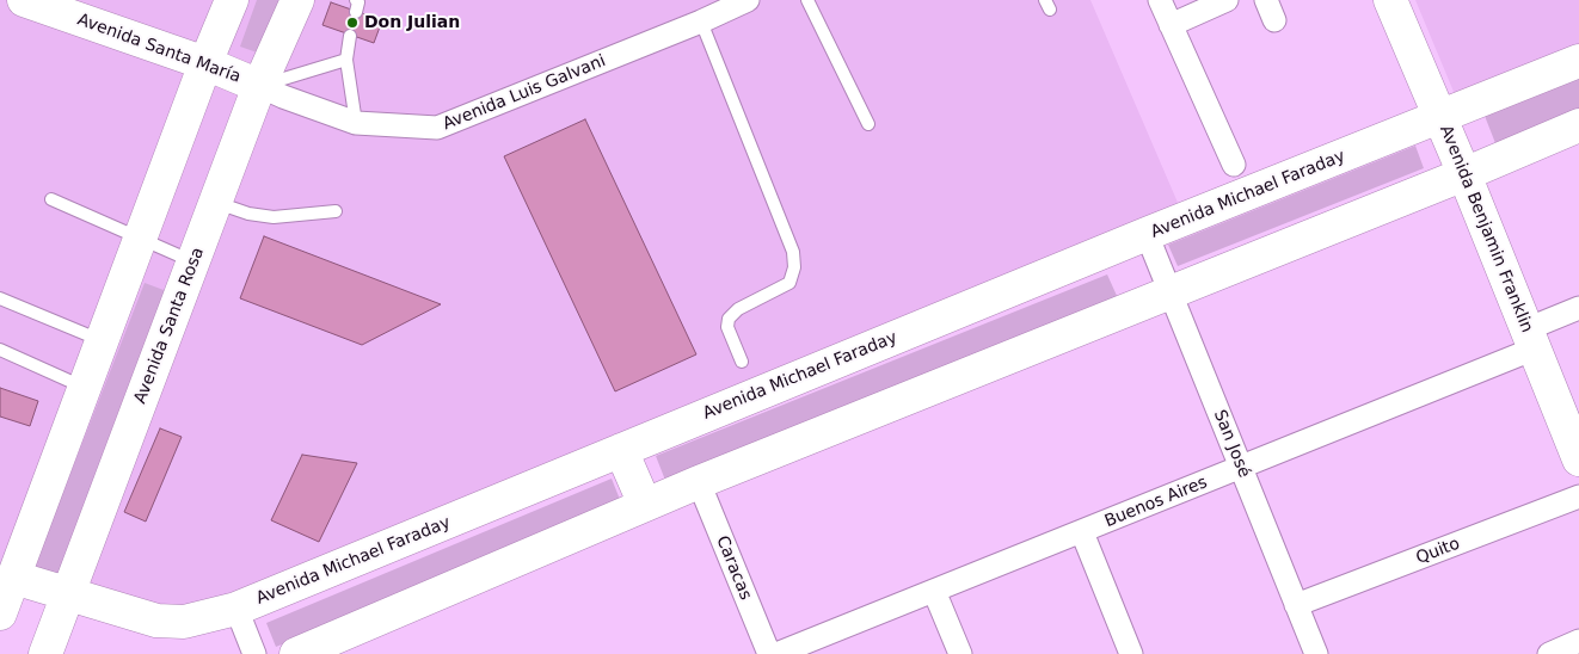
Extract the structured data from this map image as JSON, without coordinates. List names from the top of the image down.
{
  "streets": {
    "street": [
      "Avenida Santa María",
      "Avenida Luis Galvani",
      "Avenida Michael Faraday",
      "Avenida Benjamin Franklin",
      "Avenida Santa Rosa",
      "San José",
      "Buenos Aires",
      "Quito",
      "Caracas"
    ]
  },
  "crossings": [
    ["Avenida Santa María", "Avenida Luis Galvani"],
    ["Avenida Santa María", "Avenida Santa Rosa"],
    ["Avenida Luis Galvani", "Avenida Santa Rosa"],
    ["Avenida Michael Faraday", "Avenida Benjamin Franklin"],
    ["Avenida Michael Faraday", "Avenida Santa Rosa"],
    ["Avenida Michael Faraday", "San José"],
    ["Avenida Benjamin Franklin", "Buenos Aires"],
    ["San José", "Buenos Aires"],
    ["San José", "Quito"]
  ],
  "places": ["Don Julian"]
}
